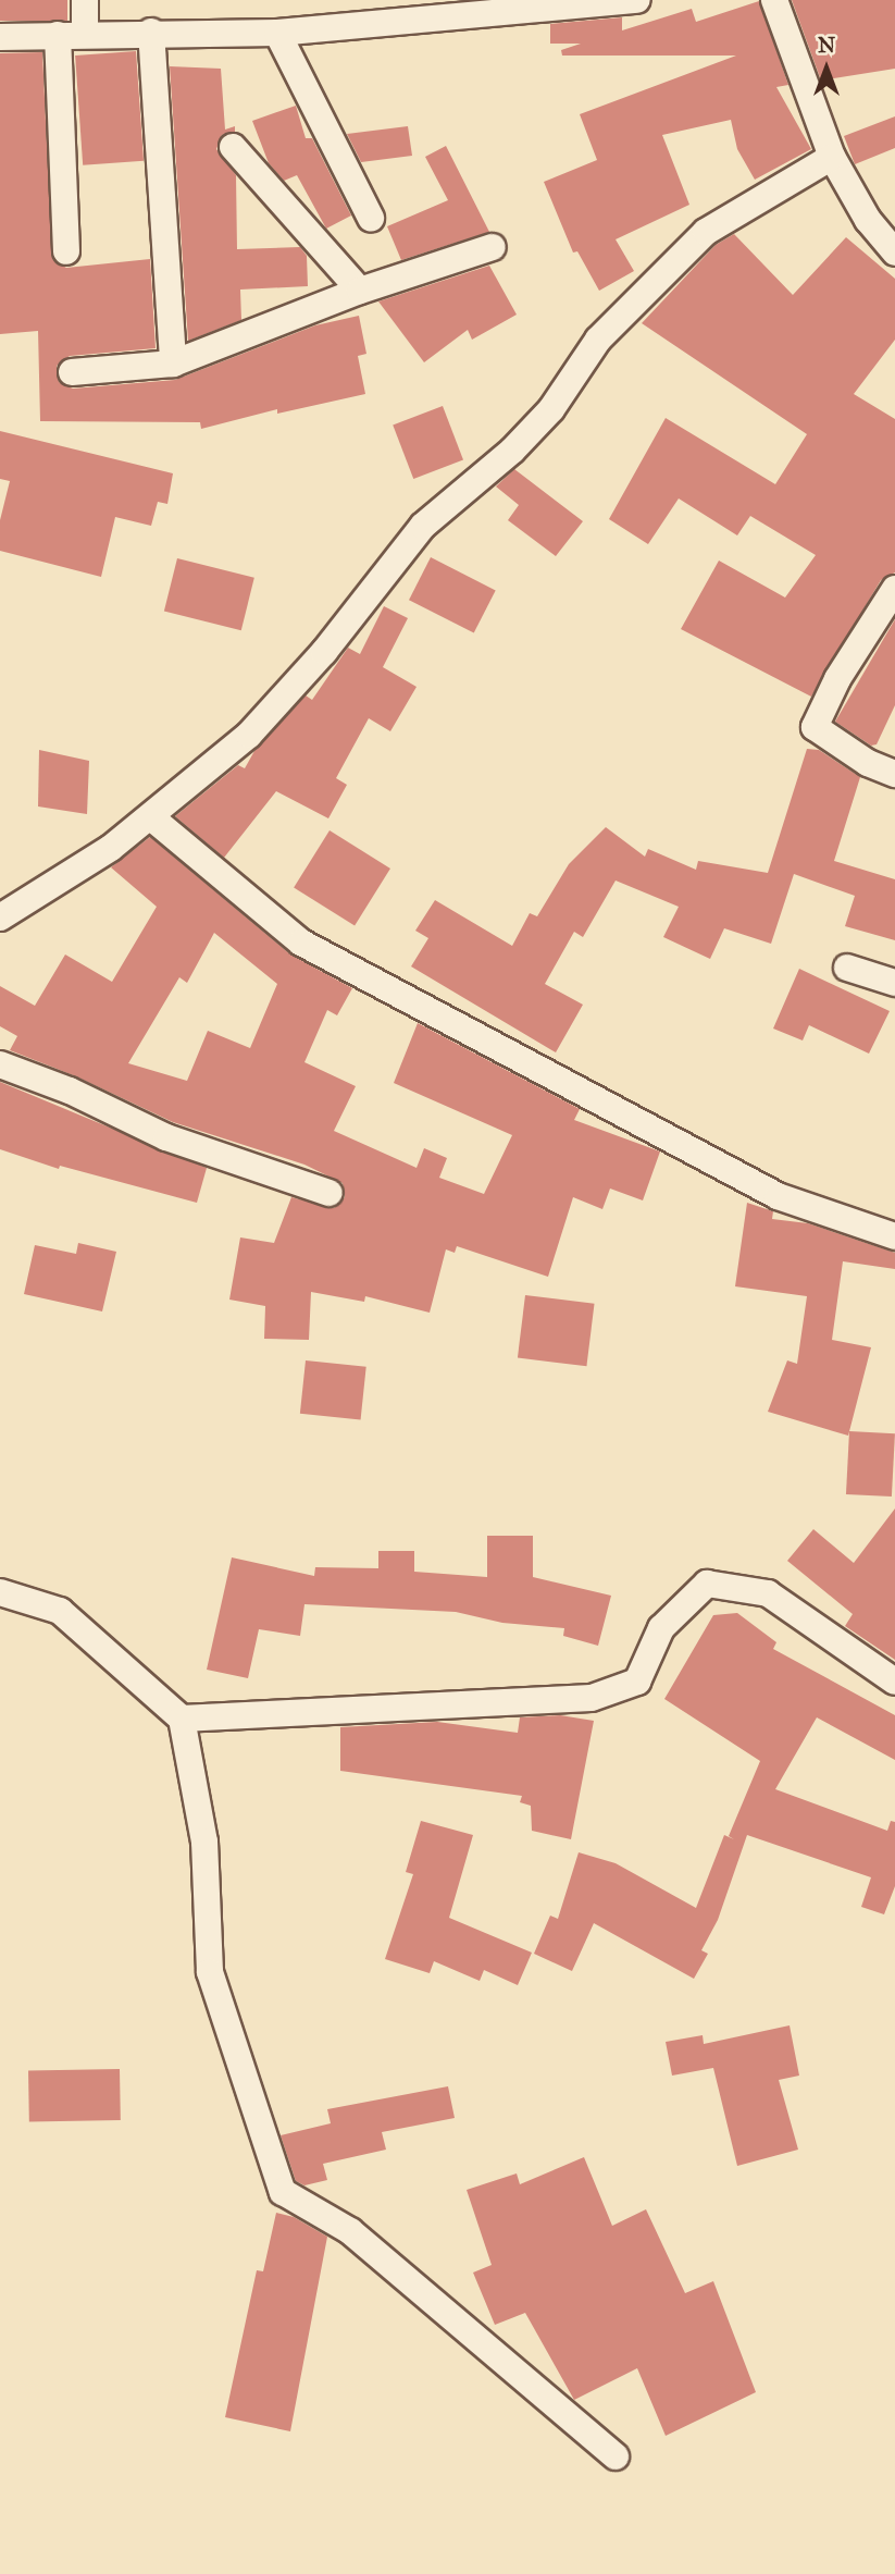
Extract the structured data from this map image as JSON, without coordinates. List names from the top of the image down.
{
  "north": "top"
}
